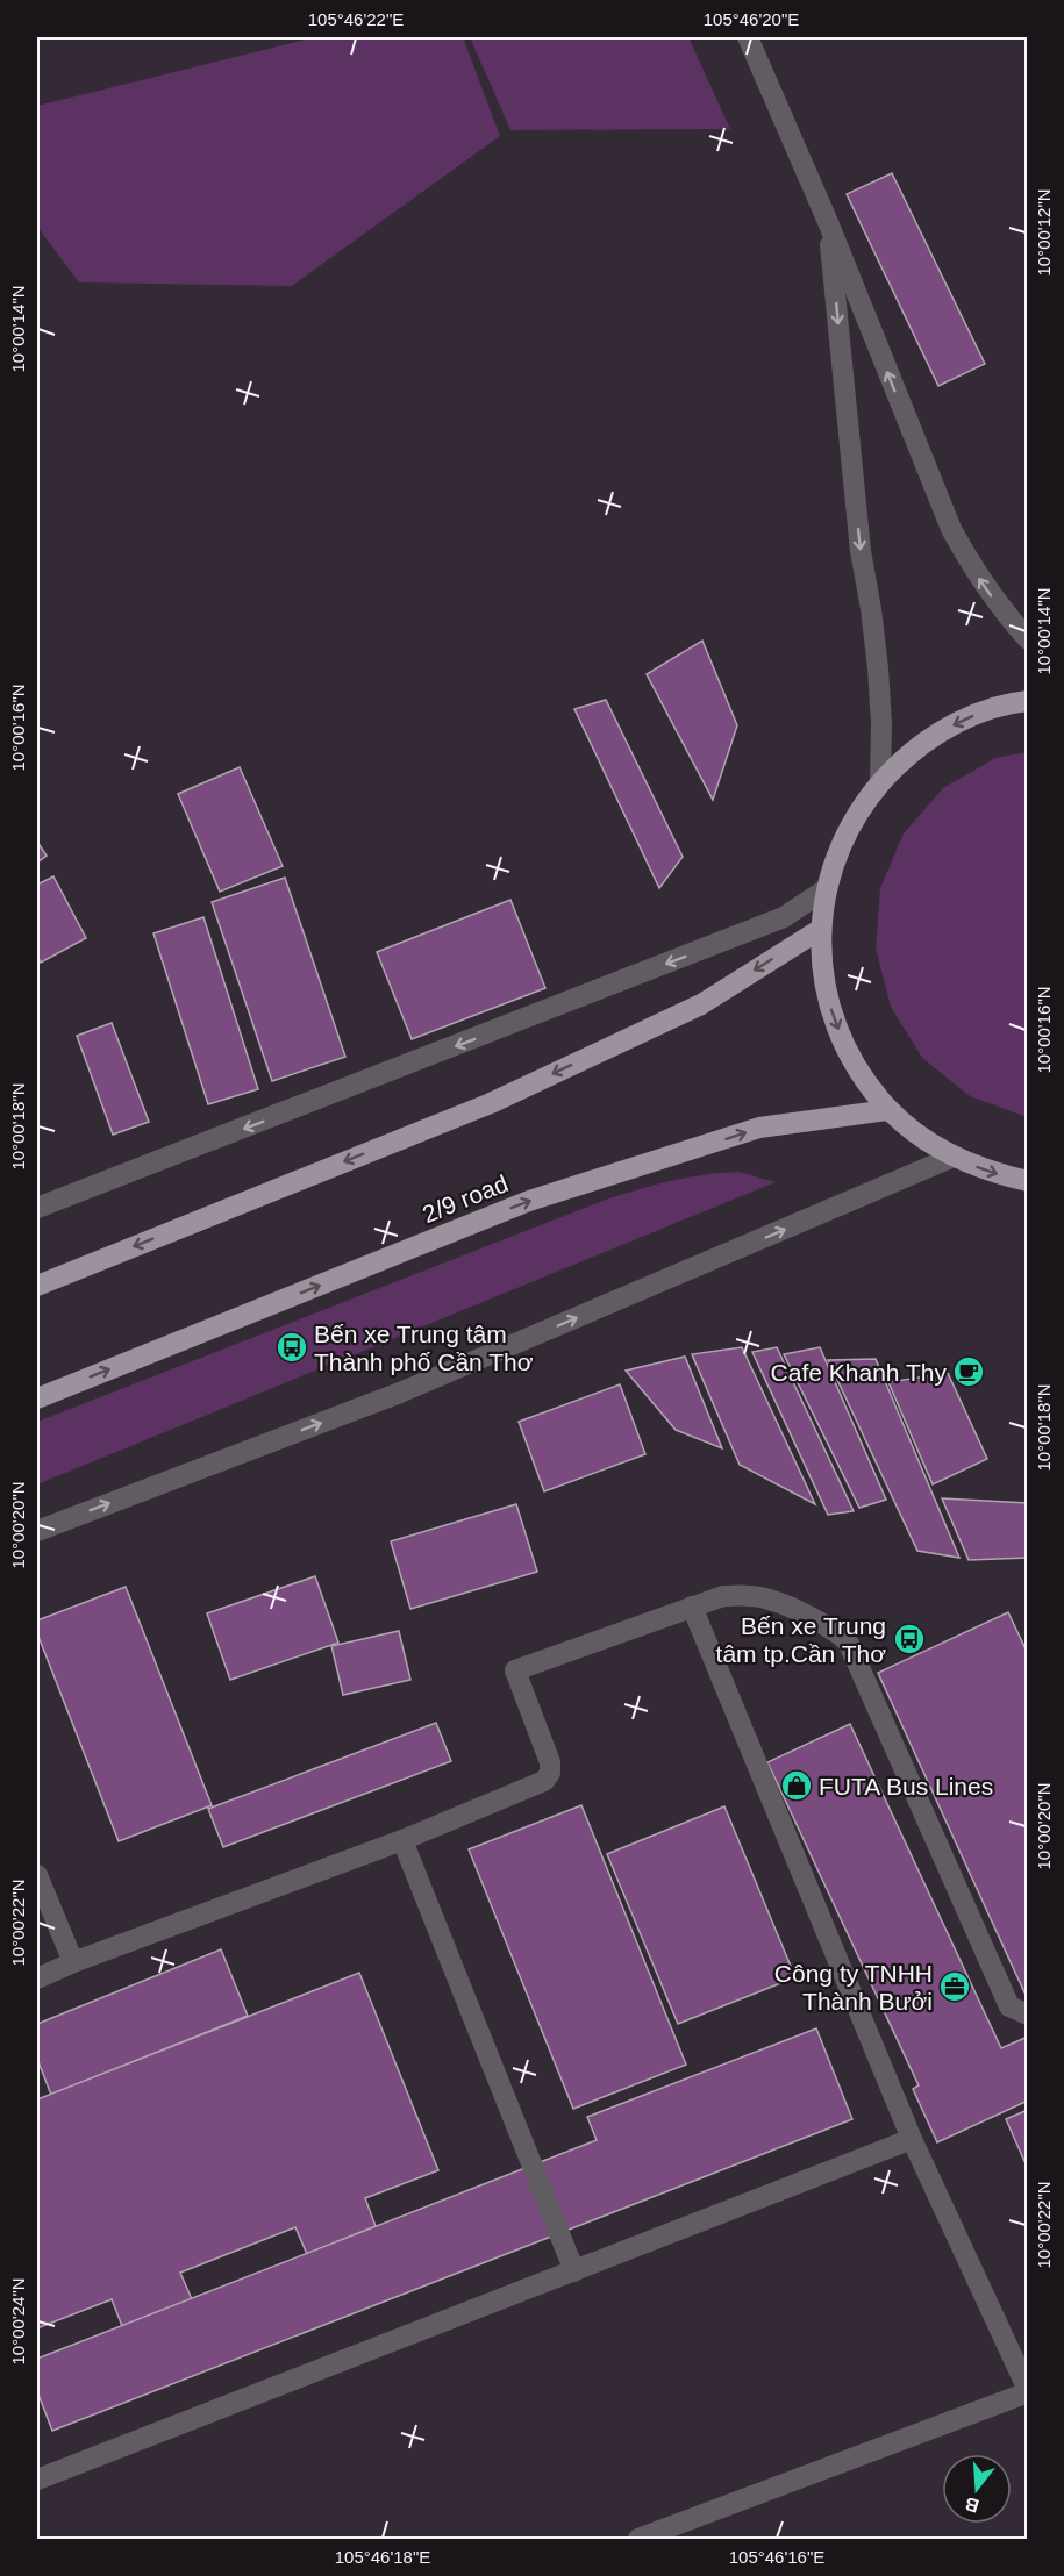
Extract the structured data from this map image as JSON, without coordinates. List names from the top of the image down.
{
  "streets": {
    "highway": ["2/9 road"]
  },
  "places": {
    "bus stop": ["Bến xe Trung tâm Thành phố Cần Thơ", "Bến xe Trung tâm tp.Cần Thơ"],
    "cafe": ["Cafe Khanh Thy"],
    "shop": ["FUTA Bus Lines"],
    "office": ["Công ty TNHH Thành Bưởi"]
  },
  "north": "bottom",
  "coordinates": [
    "105°46'22\"E",
    "105°46'20\"E",
    "10°00'12\"N",
    "10°00'14\"N",
    "10°00'16\"N",
    "10°00'18\"N",
    "10°00'20\"N",
    "10°00'22\"N",
    "10°00'24\"N",
    "105°46'18\"E",
    "105°46'16\"E"
  ]
}
